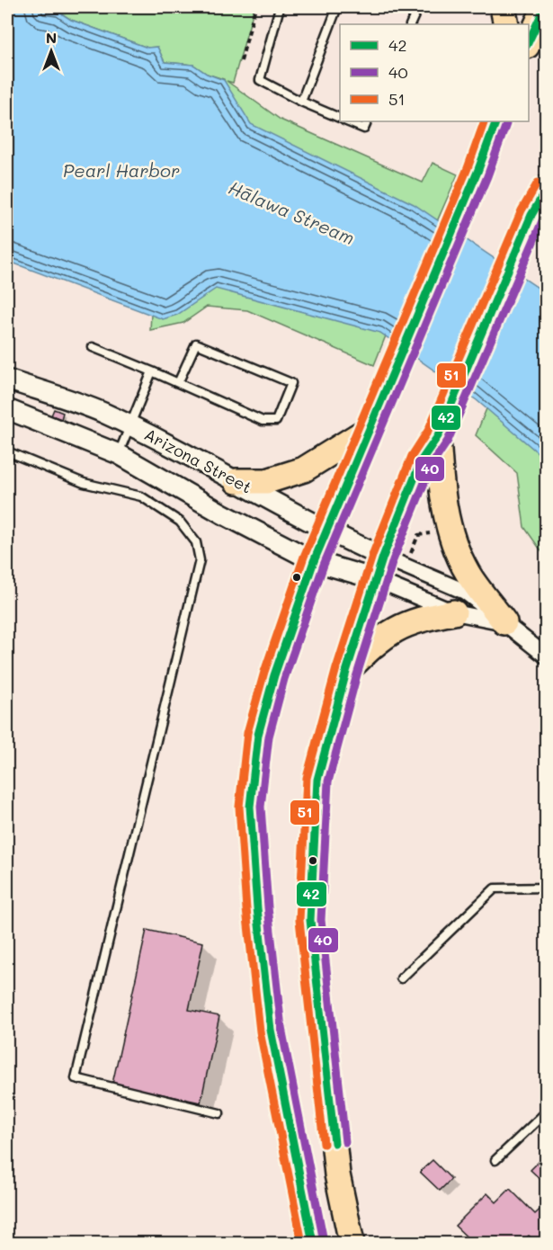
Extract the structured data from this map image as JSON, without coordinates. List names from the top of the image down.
{
  "streets": {
    "street": ["Arizona Street"]
  },
  "water": ["Pearl Harbor", "Hālawa Stream"],
  "lines": ["transit line 42", "transit line 51", "transit line 40"],
  "legend": ["42", "40", "51"],
  "north": "top"
}
